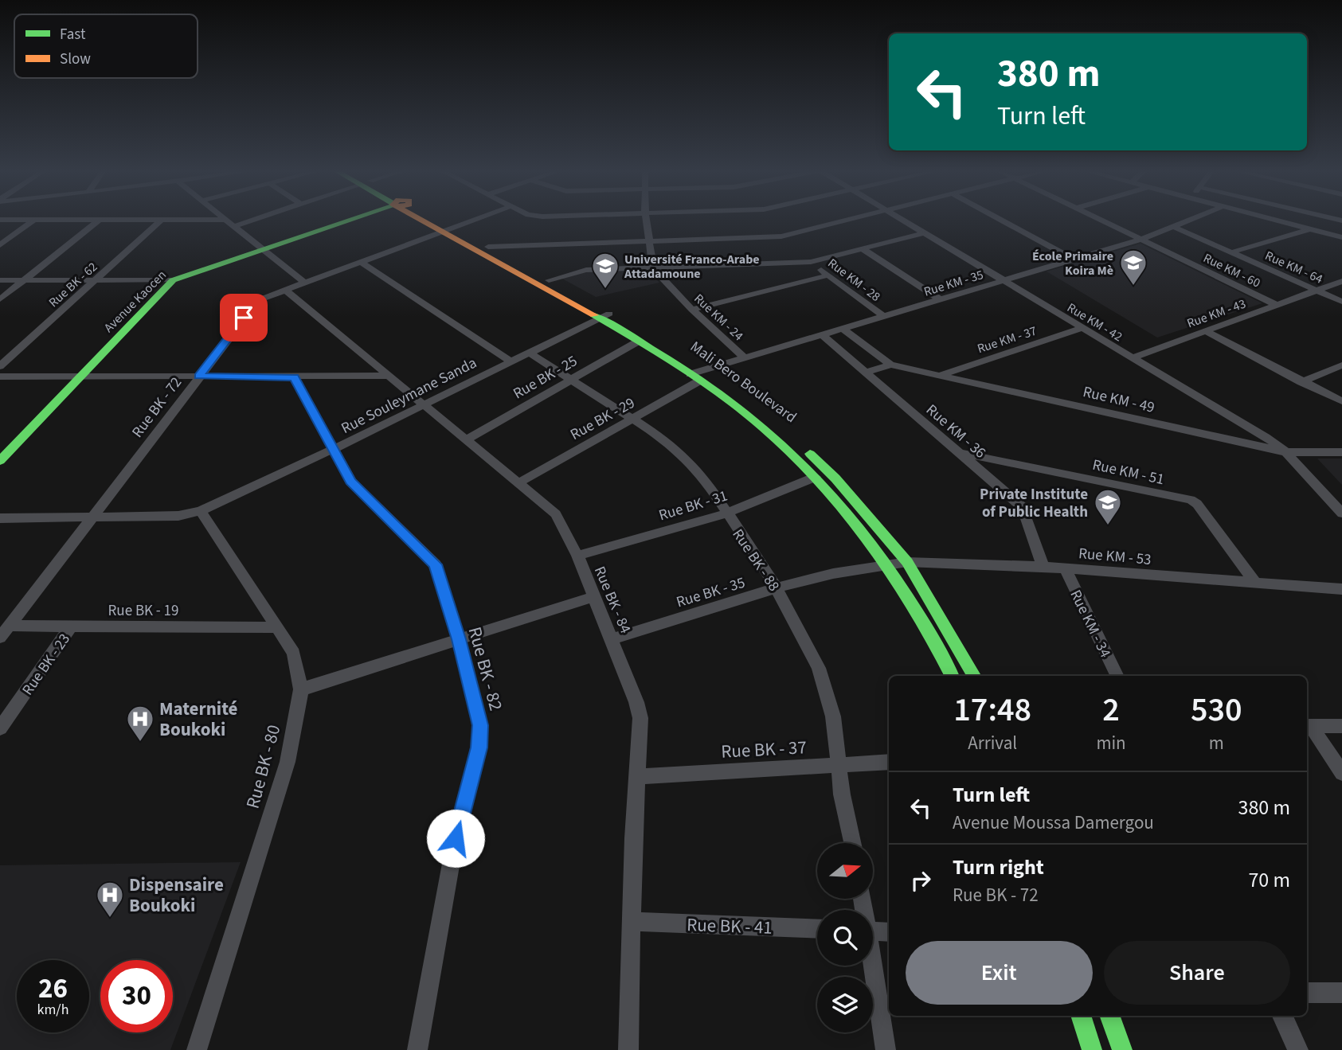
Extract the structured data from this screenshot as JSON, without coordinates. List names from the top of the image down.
{
  "streets": {
    "main road": ["Avenue Kaocen", "Mali Bero Boulevard"],
    "street": [
      "Rue KM - 64",
      "Rue KM - 60",
      "Rue KM - 28",
      "Rue KM - 35",
      "Rue BK - 62",
      "Rue KM - 43",
      "Rue KM - 24",
      "Rue KM - 42",
      "Rue KM - 37",
      "Rue BK - 25",
      "Rue Souleymane Sanda",
      "Rue KM - 49",
      "Rue BK - 72",
      "Rue BK - 29",
      "Rue KM - 36",
      "Rue KM - 51",
      "Rue BK - 31",
      "Rue KM - 53",
      "Rue BK - 88",
      "Rue BK - 35",
      "Rue BK - 84",
      "Rue BK - 19",
      "Rue KM - 34",
      "Rue BK - 23",
      "Rue BK - 82",
      "Rue BK - 37",
      "Rue BK - 80",
      "Rue BK - 41"
    ]
  },
  "crossings": [
    ["Rue KM - 64", "Rue KM - 35"],
    ["Rue KM - 64", "Rue KM - 43"],
    ["Rue KM - 60", "Rue KM - 35"],
    ["Rue KM - 60", "Rue KM - 43"],
    ["Rue KM - 28", "Rue KM - 35"],
    ["Rue KM - 35", "Rue KM - 24"],
    ["Rue KM - 35", "Rue KM - 42"],
    ["Rue KM - 35", "Mali Bero Boulevard"],
    ["Rue KM - 35", "Rue KM - 49"],
    ["Rue KM - 35", "Rue BK - 29"],
    ["Rue KM - 35", "Rue KM - 36"],
    ["Rue KM - 43", "Rue KM - 42"],
    ["Rue KM - 42", "Rue KM - 37"],
    ["Rue KM - 42", "Rue KM - 49"],
    ["Rue KM - 37", "Rue KM - 49"],
    ["Rue BK - 25", "Mali Bero Boulevard"],
    ["Rue BK - 25", "Rue BK - 88"],
    ["Rue BK - 25", "Rue BK - 84"],
    ["Mali Bero Boulevard", "Rue Souleymane Sanda"],
    ["Mali Bero Boulevard", "Rue BK - 72"],
    ["Mali Bero Boulevard", "Rue BK - 29"],
    ["Mali Bero Boulevard", "Rue BK - 31"],
    ["Mali Bero Boulevard", "Rue KM - 53"],
    ["Mali Bero Boulevard", "Rue BK - 35"],
    ["Rue Souleymane Sanda", "Rue BK - 72"],
    ["Rue Souleymane Sanda", "Rue BK - 88"],
    ["Rue Souleymane Sanda", "Rue BK - 84"],
    ["Rue Souleymane Sanda", "Rue BK - 82"],
    ["Rue Souleymane Sanda", "Rue BK - 80"],
    ["Rue KM - 49", "Rue KM - 36"],
    ["Rue BK - 72", "Rue BK - 84"],
    ["Rue BK - 72", "Rue BK - 19"],
    ["Rue BK - 29", "Rue BK - 88"],
    ["Rue BK - 29", "Rue BK - 84"],
    ["Rue KM - 36", "Rue KM - 51"],
    ["Rue KM - 36", "Rue KM - 53"],
    ["Rue KM - 51", "Rue KM - 53"],
    ["Rue BK - 31", "Rue BK - 88"],
    ["Rue BK - 31", "Rue BK - 84"],
    ["Rue KM - 53", "Rue BK - 35"],
    ["Rue KM - 53", "Rue KM - 34"],
    ["Rue BK - 88", "Rue BK - 35"],
    ["Rue BK - 88", "Rue BK - 37"],
    ["Rue BK - 35", "Rue BK - 84"],
    ["Rue BK - 84", "Rue BK - 37"],
    ["Rue BK - 84", "Rue BK - 41"],
    ["Rue BK - 19", "Rue BK - 23"],
    ["Rue BK - 19", "Rue BK - 80"]
  ],
  "places": {
    "school or university": ["École Primaire Koira Mè", "Université Franco-Arabe Attadamoune", "Private Institute of Public Health"],
    "hospital": ["Maternité Boukoki", "Dispensaire Boukoki"]
  },
  "legend": ["Fast", "Slow"],
  "north": "right",
  "page": {
    "turn": ["380 m", "Turn left"],
    "eta": [
      "17:48",
      "Arrival",
      "2",
      "min",
      "530",
      "m"
    ],
    "list": [
      {
        "name": "Turn left",
        "note": "Avenue Moussa Damergou",
        "value": "380 m"
      },
      {
        "name": "Turn right",
        "note": "Rue BK - 72",
        "value": "70 m"
      }
    ],
    "buttons": ["Exit", "Share"],
    "speed": "26 km/h",
    "limit": "30"
  }
}
